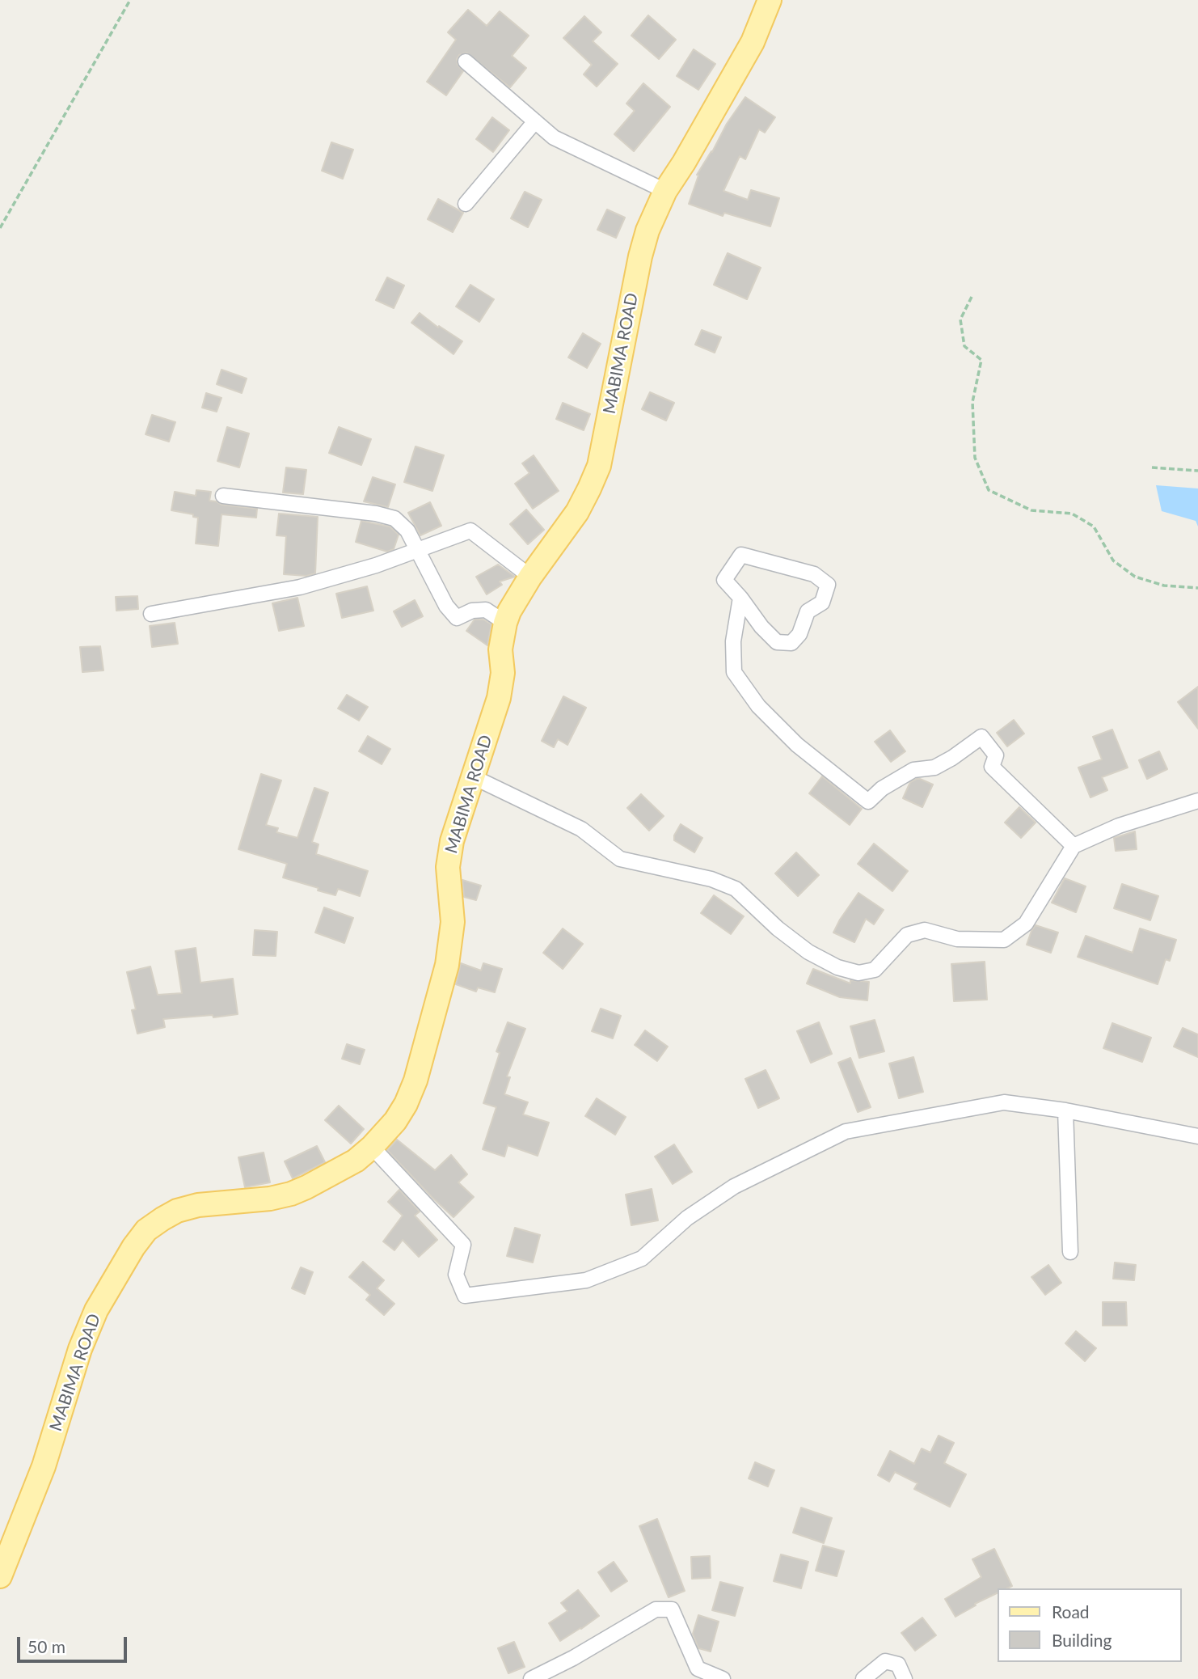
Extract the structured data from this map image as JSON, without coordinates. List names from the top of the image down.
{
  "streets": {
    "main road": ["MABIMA ROAD"]
  },
  "legend": ["Road", "Building"],
  "scale_bar": "50 m"
}
